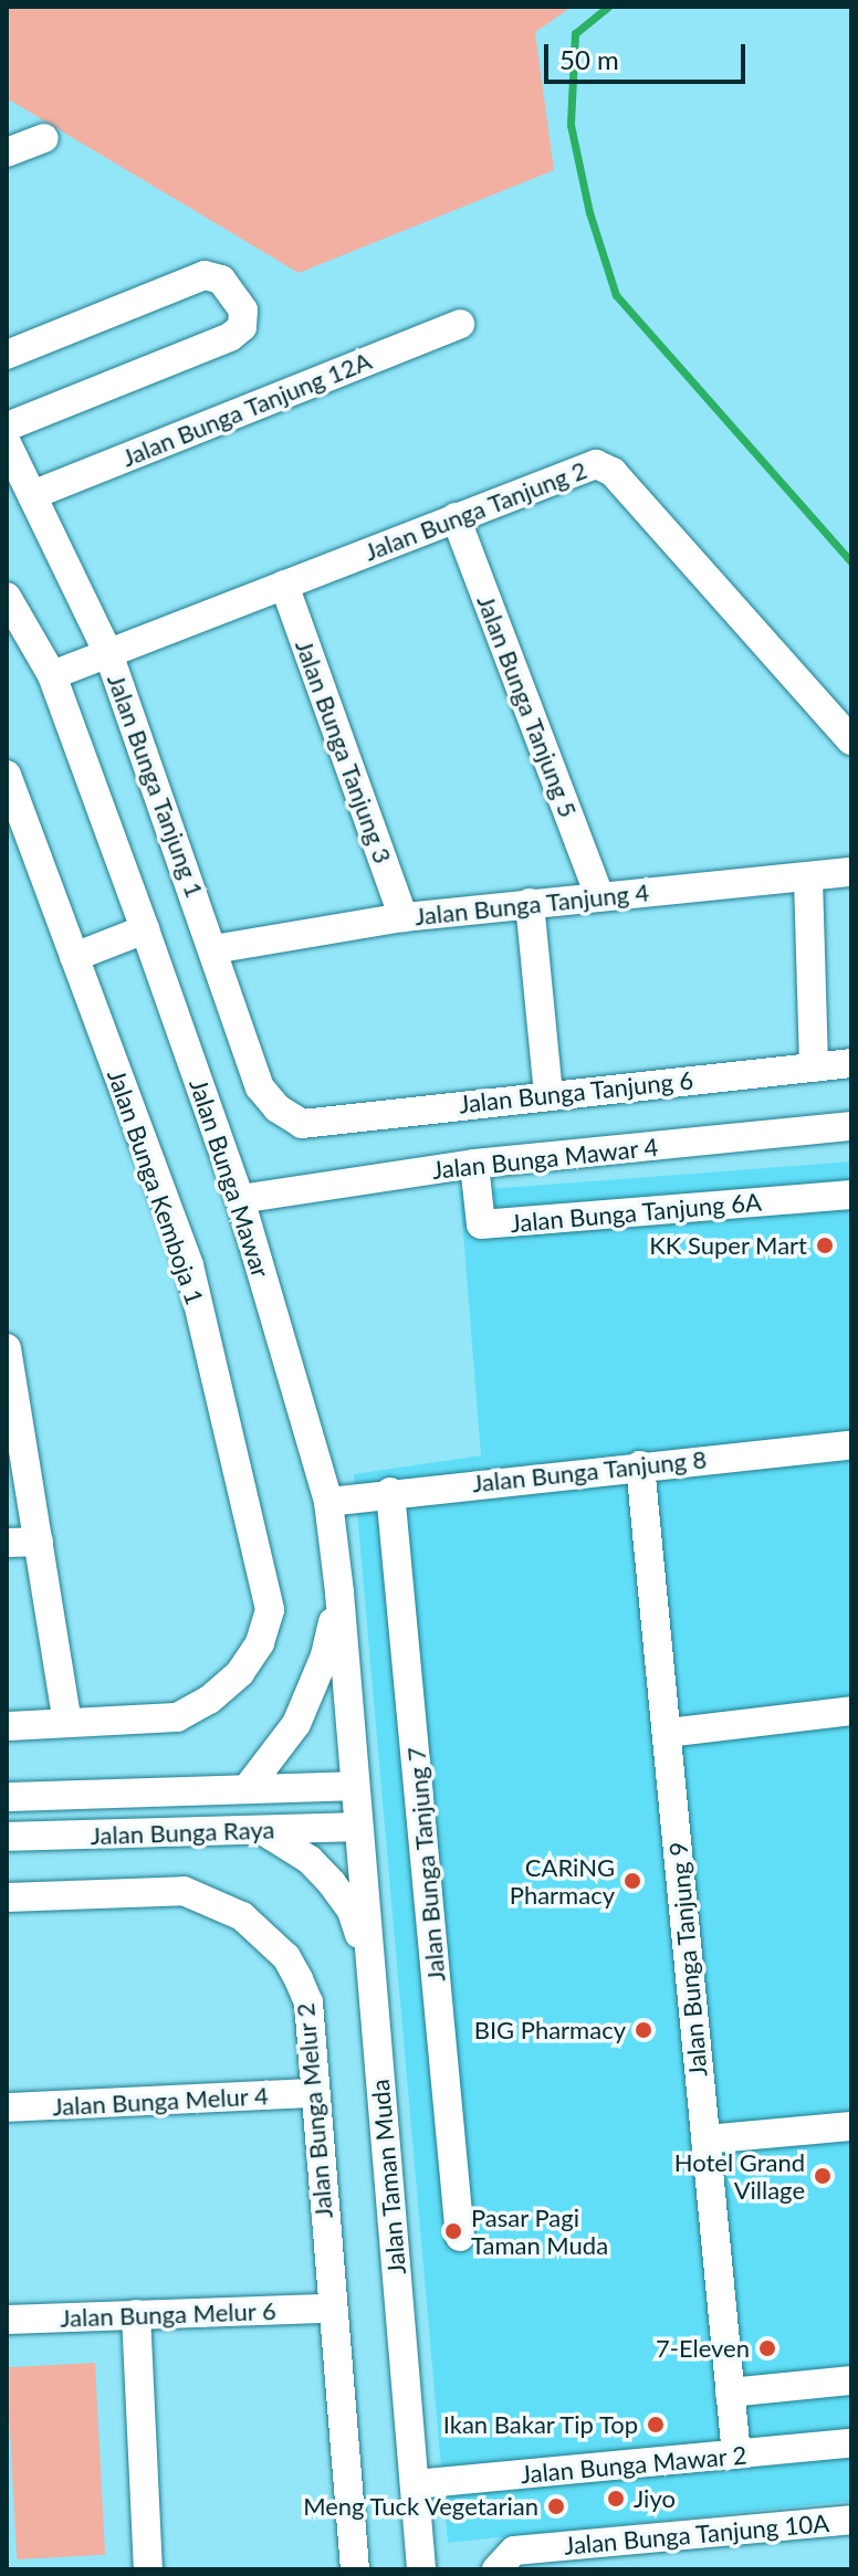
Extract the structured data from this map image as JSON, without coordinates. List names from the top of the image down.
{
  "streets": {
    "street": [
      "Jalan Bunga Tanjung 12A",
      "Jalan Bunga Tanjung 2",
      "Jalan Bunga Tanjung 5",
      "Jalan Bunga Tanjung 3",
      "Jalan Bunga Tanjung 1",
      "Jalan Bunga Tanjung 4",
      "Jalan Bunga Tanjung 6",
      "Jalan Bunga Mawar 4",
      "Jalan Bunga Mawar",
      "Jalan Bunga Kemboja 1",
      "Jalan Bunga Tanjung 6A",
      "Jalan Bunga Tanjung 8",
      "Jalan Bunga Raya",
      "Jalan Bunga Tanjung 7",
      "Jalan Bunga Tanjung 9",
      "Jalan Bunga Melur 4",
      "Jalan Bunga Melur 2",
      "Jalan Taman Muda",
      "Jalan Bunga Melur 6",
      "Jalan Bunga Mawar 2",
      "Jalan Bunga Tanjung 10A"
    ]
  },
  "crossings": [
    ["Jalan Bunga Tanjung 12A", "Jalan Bunga Tanjung 1"],
    ["Jalan Bunga Tanjung 2", "Jalan Bunga Tanjung 5"],
    ["Jalan Bunga Tanjung 2", "Jalan Bunga Tanjung 3"],
    ["Jalan Bunga Tanjung 2", "Jalan Bunga Tanjung 1"],
    ["Jalan Bunga Tanjung 2", "Jalan Bunga Mawar"],
    ["Jalan Bunga Tanjung 5", "Jalan Bunga Tanjung 4"],
    ["Jalan Bunga Tanjung 3", "Jalan Bunga Tanjung 4"],
    ["Jalan Bunga Tanjung 1", "Jalan Bunga Tanjung 4"],
    ["Jalan Bunga Tanjung 1", "Jalan Bunga Tanjung 6"],
    ["Jalan Bunga Mawar 4", "Jalan Bunga Mawar"],
    ["Jalan Bunga Mawar 4", "Jalan Bunga Tanjung 6A"],
    ["Jalan Bunga Mawar", "Jalan Bunga Tanjung 8"],
    ["Jalan Bunga Mawar", "Jalan Bunga Raya"],
    ["Jalan Bunga Mawar", "Jalan Taman Muda"],
    ["Jalan Bunga Tanjung 8", "Jalan Bunga Tanjung 7"],
    ["Jalan Bunga Tanjung 8", "Jalan Bunga Tanjung 9"],
    ["Jalan Bunga Raya", "Jalan Taman Muda"],
    ["Jalan Bunga Tanjung 9", "Jalan Bunga Mawar 2"],
    ["Jalan Bunga Melur 4", "Jalan Bunga Melur 2"],
    ["Jalan Bunga Melur 2", "Jalan Bunga Melur 6"],
    ["Jalan Taman Muda", "Jalan Bunga Mawar 2"]
  ],
  "places": [
    "KK Super Mart",
    "CARiNG Pharmacy",
    "BIG Pharmacy",
    "Hotel Grand Village",
    "Pasar Pagi Taman Muda",
    "7-Eleven",
    "Ikan Bakar Tip Top",
    "Jiyo",
    "Meng Tuck Vegetarian"
  ],
  "scale_bar": "50 m"
}
